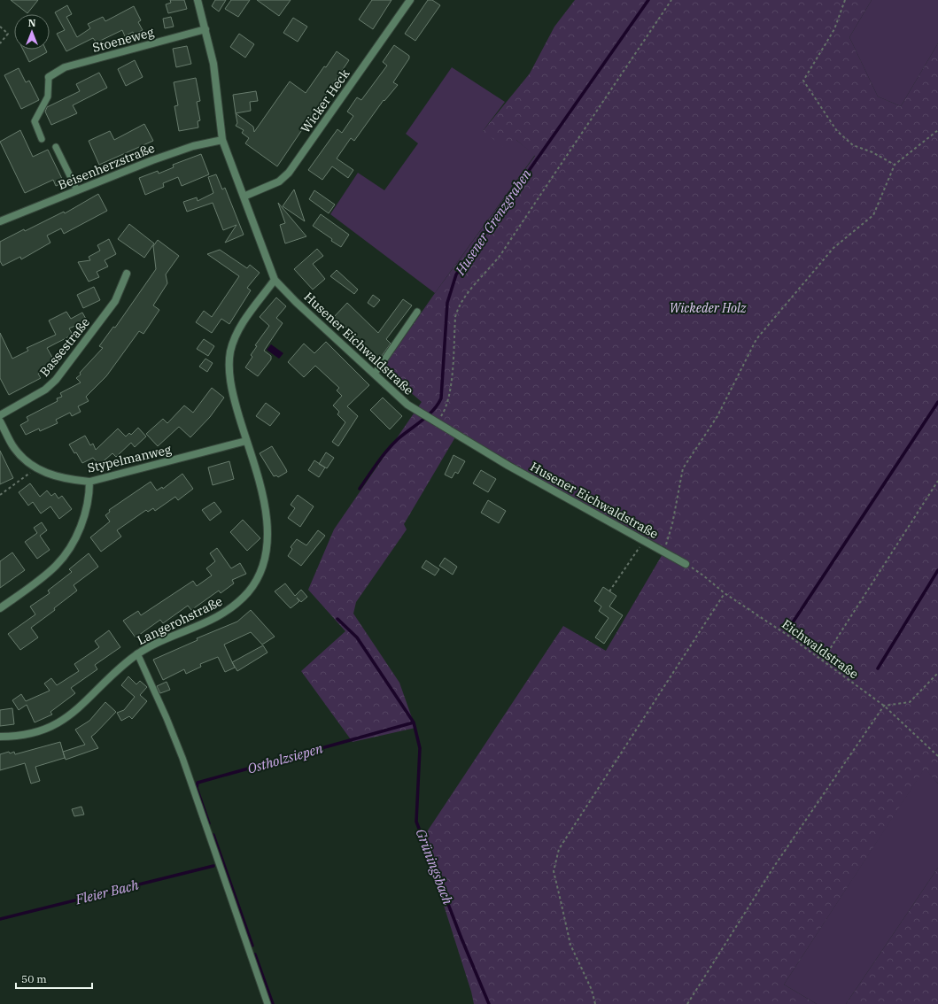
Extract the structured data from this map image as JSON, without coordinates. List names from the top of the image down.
{
  "streets": {
    "street": [
      "Stoeneweg",
      "Wicker Heck",
      "Beisenherzstraße",
      "Husener Eichwaldstraße",
      "Bassestraße",
      "Stypelmanweg",
      "Langerohstraße"
    ],
    "path": ["Eichwaldstraße"]
  },
  "crossings": [
    ["Stoeneweg", "Husener Eichwaldstraße"],
    ["Wicker Heck", "Husener Eichwaldstraße"],
    ["Beisenherzstraße", "Husener Eichwaldstraße"],
    ["Husener Eichwaldstraße", "Langerohstraße"],
    ["Husener Eichwaldstraße", "Eichwaldstraße"],
    ["Stypelmanweg", "Langerohstraße"]
  ],
  "water": [
    "Husener Grenzgraben",
    "Ostholzsiepen",
    "Grüningsbach",
    "Fleier Bach"
  ],
  "parks": ["Wickeder Holz"],
  "scale_bar": "50 m",
  "north": "top"
}
